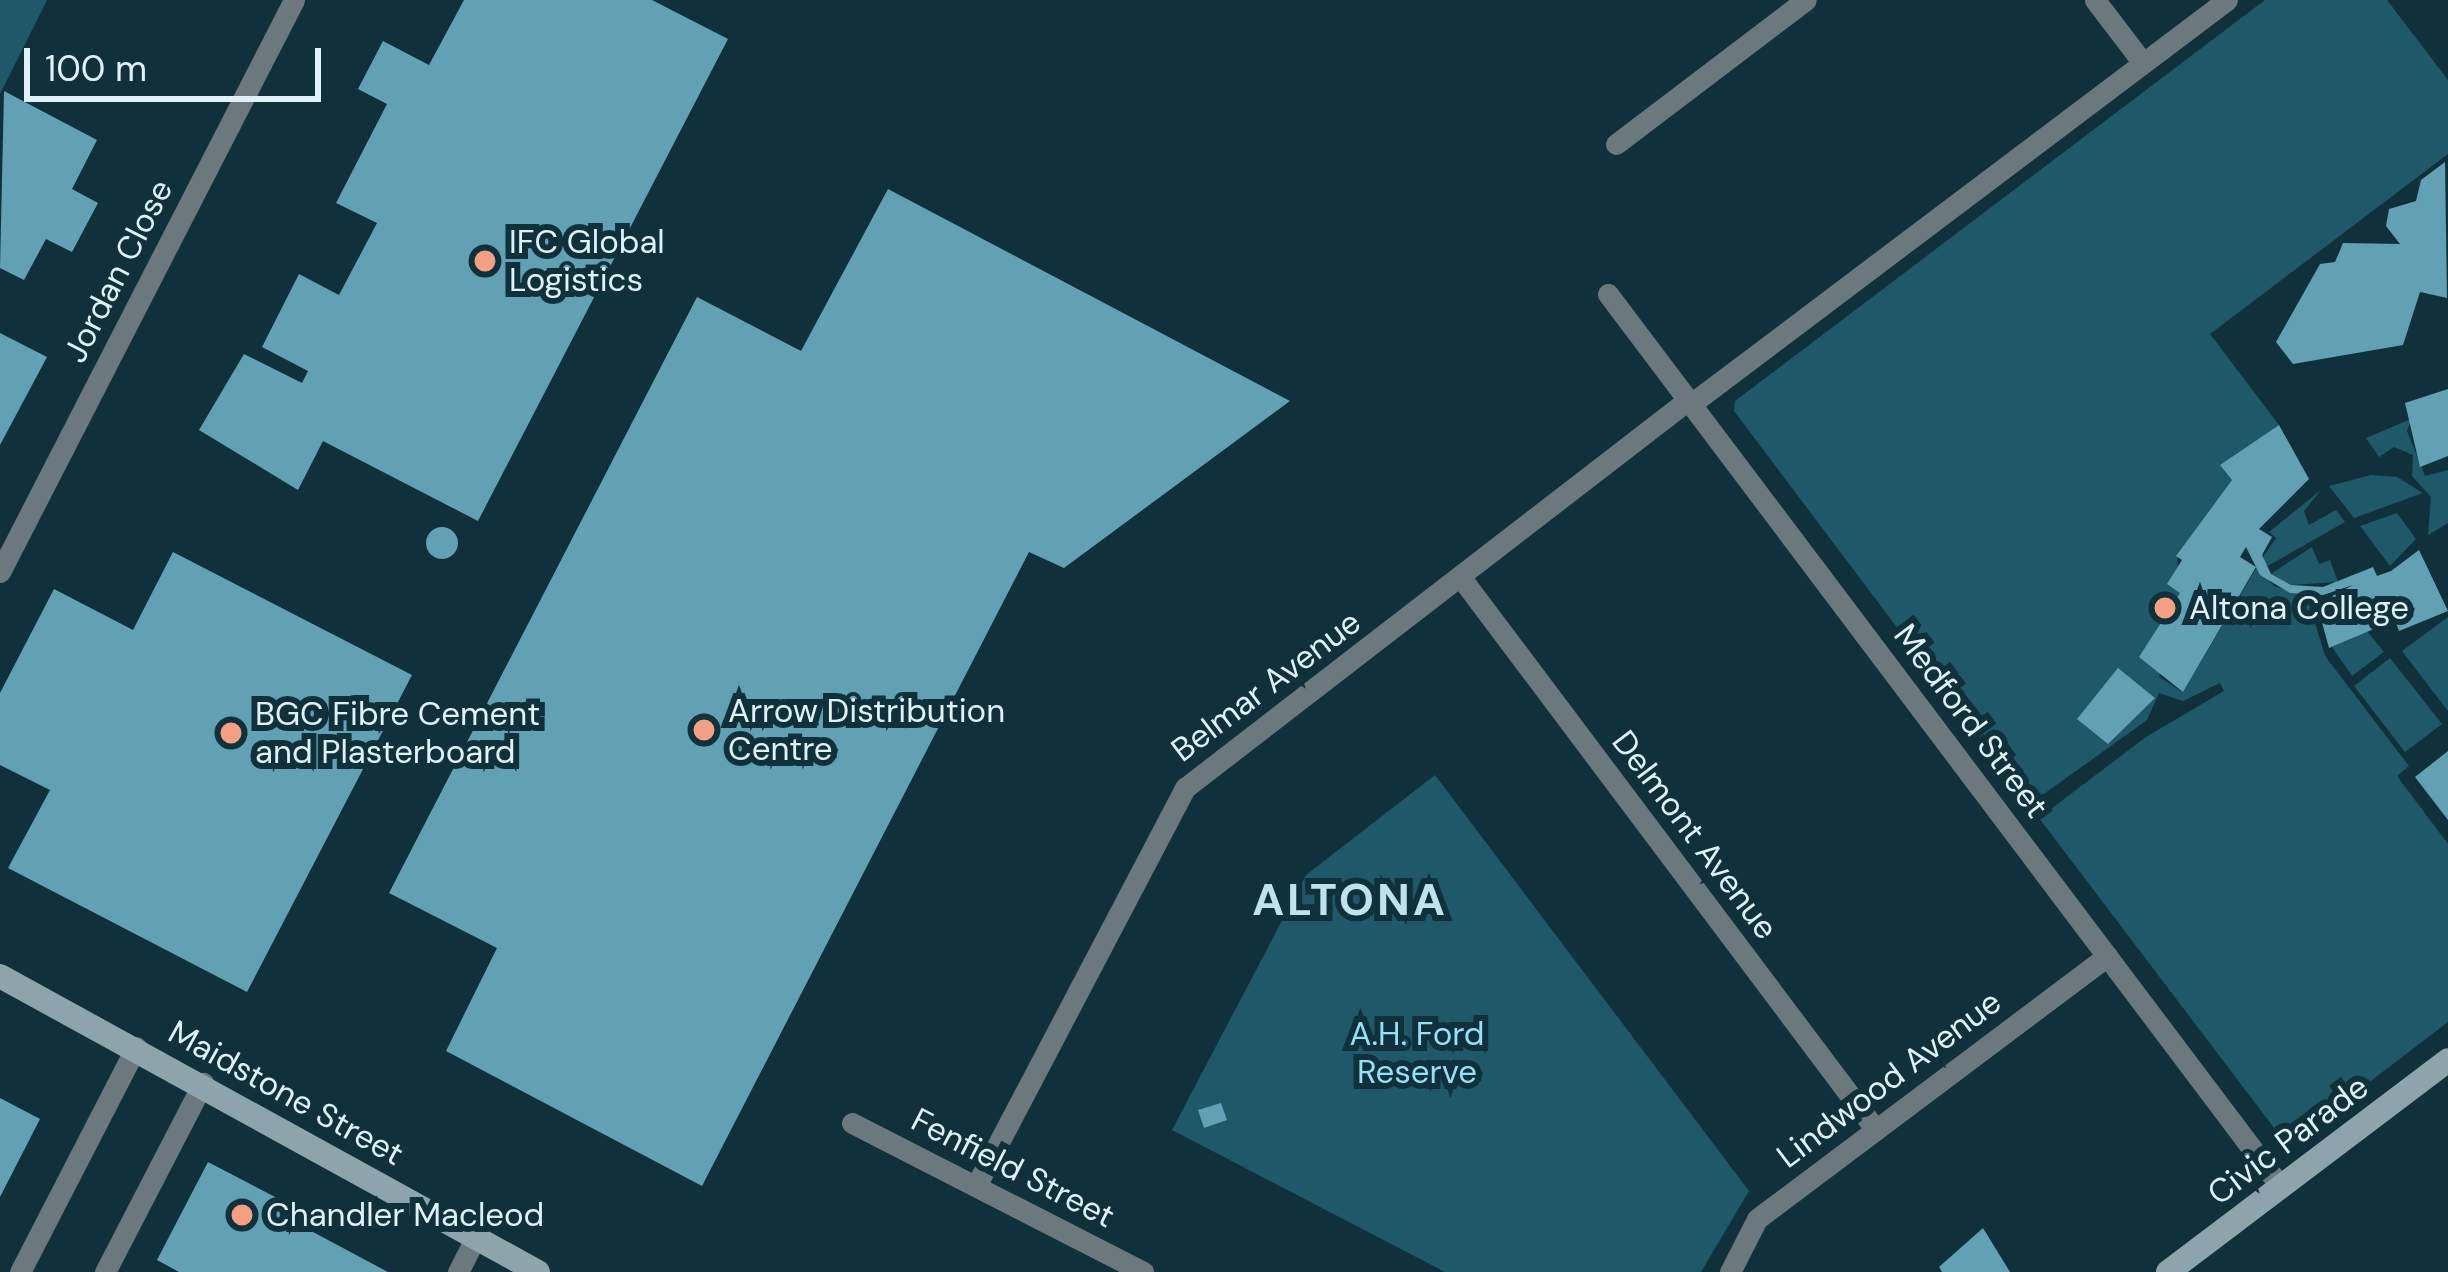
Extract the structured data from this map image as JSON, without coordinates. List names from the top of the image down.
{
  "streets": {
    "main road": ["Maidstone Street", "Civic Parade"],
    "street": [
      "Jordan Close",
      "Belmar Avenue",
      "Medford Street",
      "Delmont Avenue",
      "Lindwood Avenue",
      "Fenfield Street"
    ]
  },
  "crossings": [
    ["Belmar Avenue", "Medford Street"],
    ["Belmar Avenue", "Delmont Avenue"],
    ["Belmar Avenue", "Fenfield Street"],
    ["Medford Street", "Lindwood Avenue"],
    ["Medford Street", "Civic Parade"],
    ["Delmont Avenue", "Lindwood Avenue"]
  ],
  "districts": ["ALTONA"],
  "parks": ["A.H. Ford Reserve"],
  "places": [
    "IFC Global Logistics",
    "Altona College",
    "Arrow Distribution Centre",
    "BGC Fibre Cement and Plasterboard",
    "Chandler Macleod"
  ],
  "scale_bar": "100 m"
}
